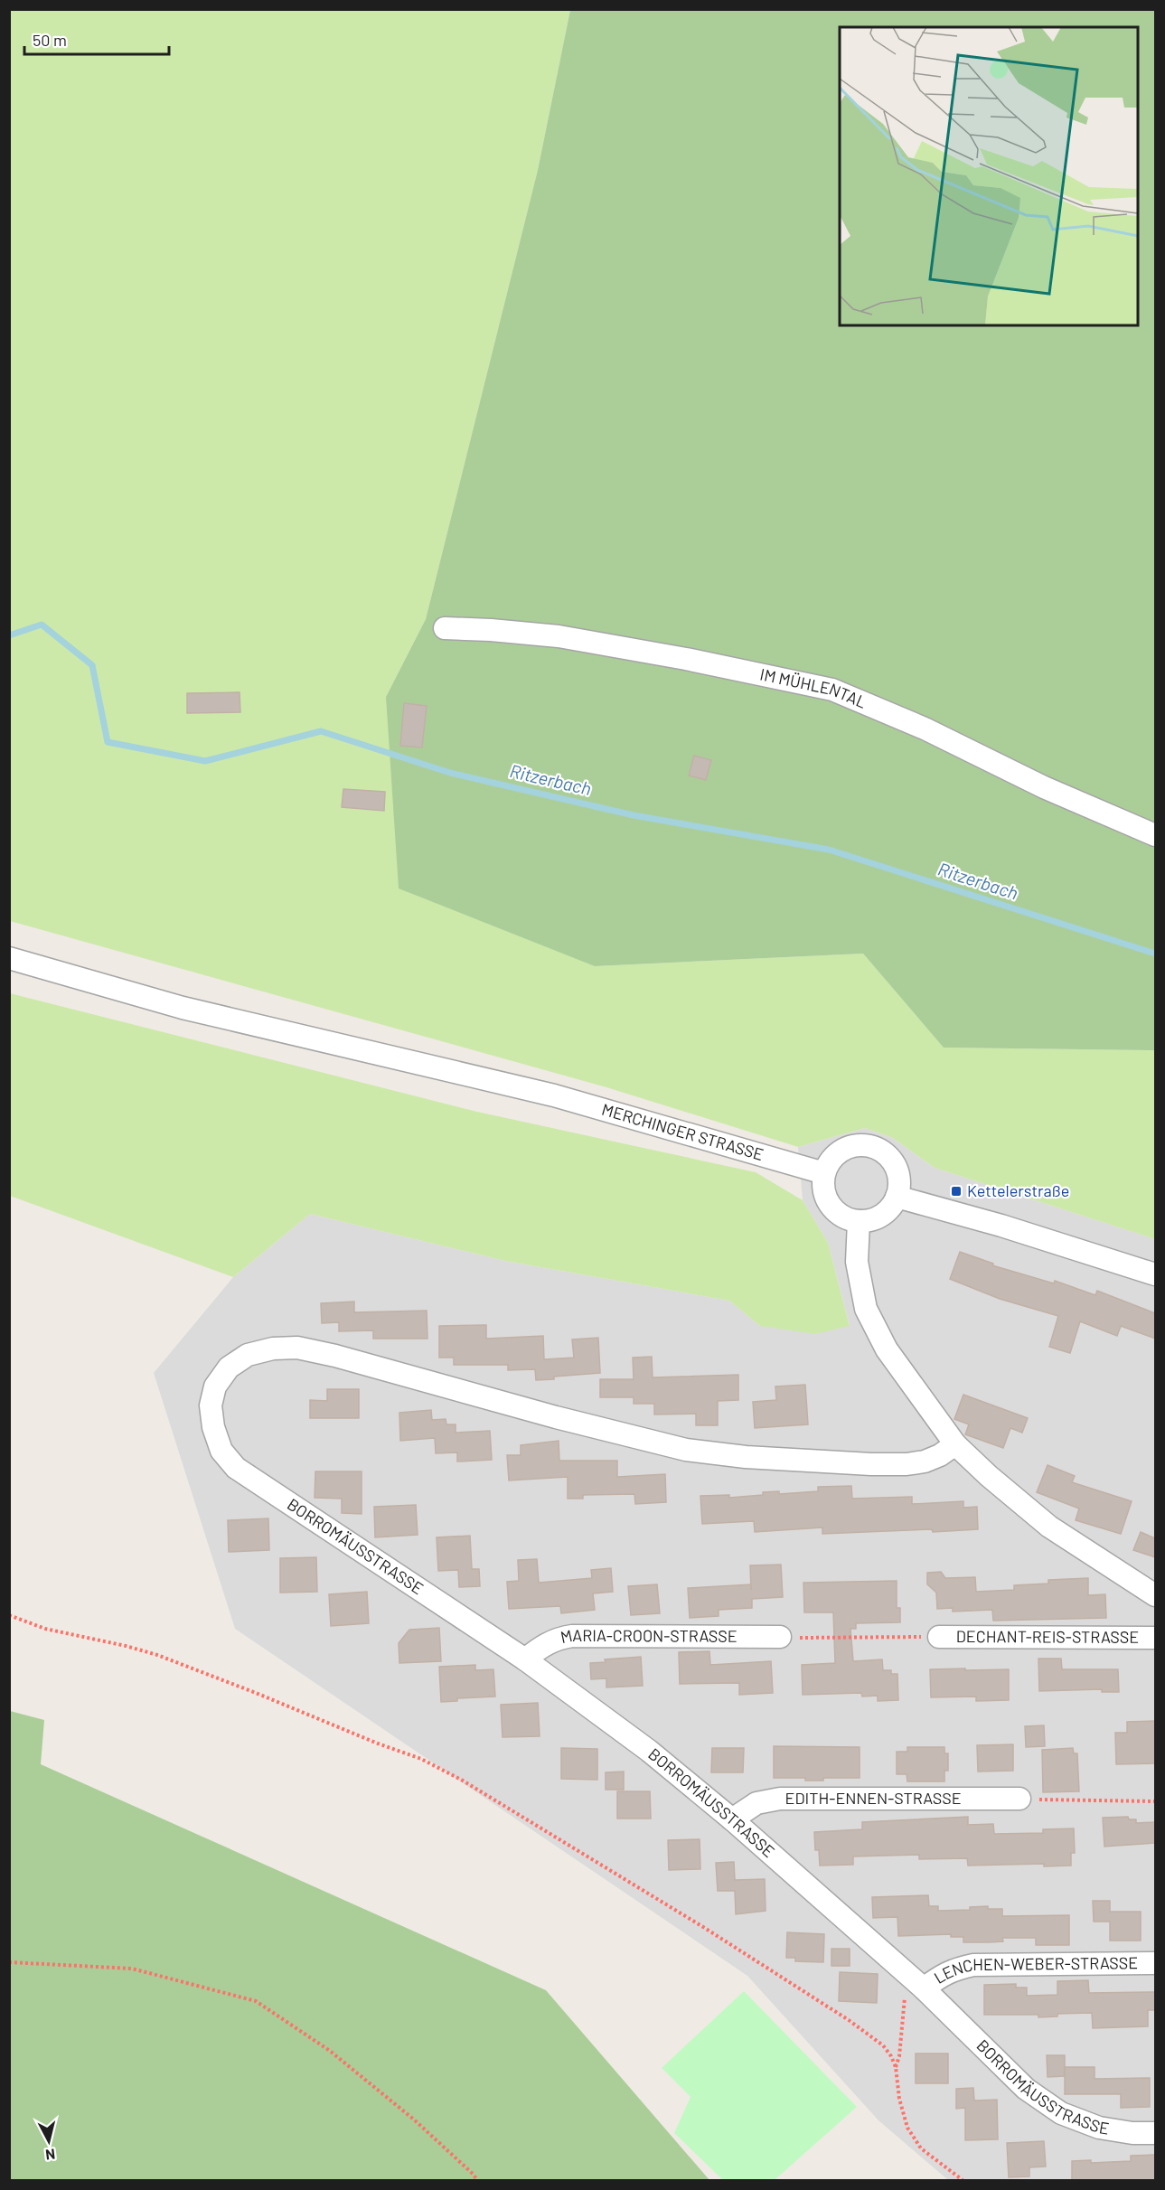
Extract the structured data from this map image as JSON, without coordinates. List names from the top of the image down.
{
  "streets": {
    "street": [
      "IM MÜHLENTAL",
      "MERCHINGER STRASSE",
      "BORROMÄUSSTRASSE",
      "DECHANT-REIS-STRASSE",
      "MARIA-CROON-STRASSE",
      "EDITH-ENNEN-STRASSE",
      "LENCHEN-WEBER-STRASSE"
    ]
  },
  "crossings": [
    ["BORROMÄUSSTRASSE", "MARIA-CROON-STRASSE"],
    ["BORROMÄUSSTRASSE", "EDITH-ENNEN-STRASSE"],
    ["BORROMÄUSSTRASSE", "LENCHEN-WEBER-STRASSE"]
  ],
  "water": ["Ritzerbach"],
  "places": {
    "transit": ["Kettelerstraße"]
  },
  "scale_bar": "50 m",
  "north": "bottom"
}
